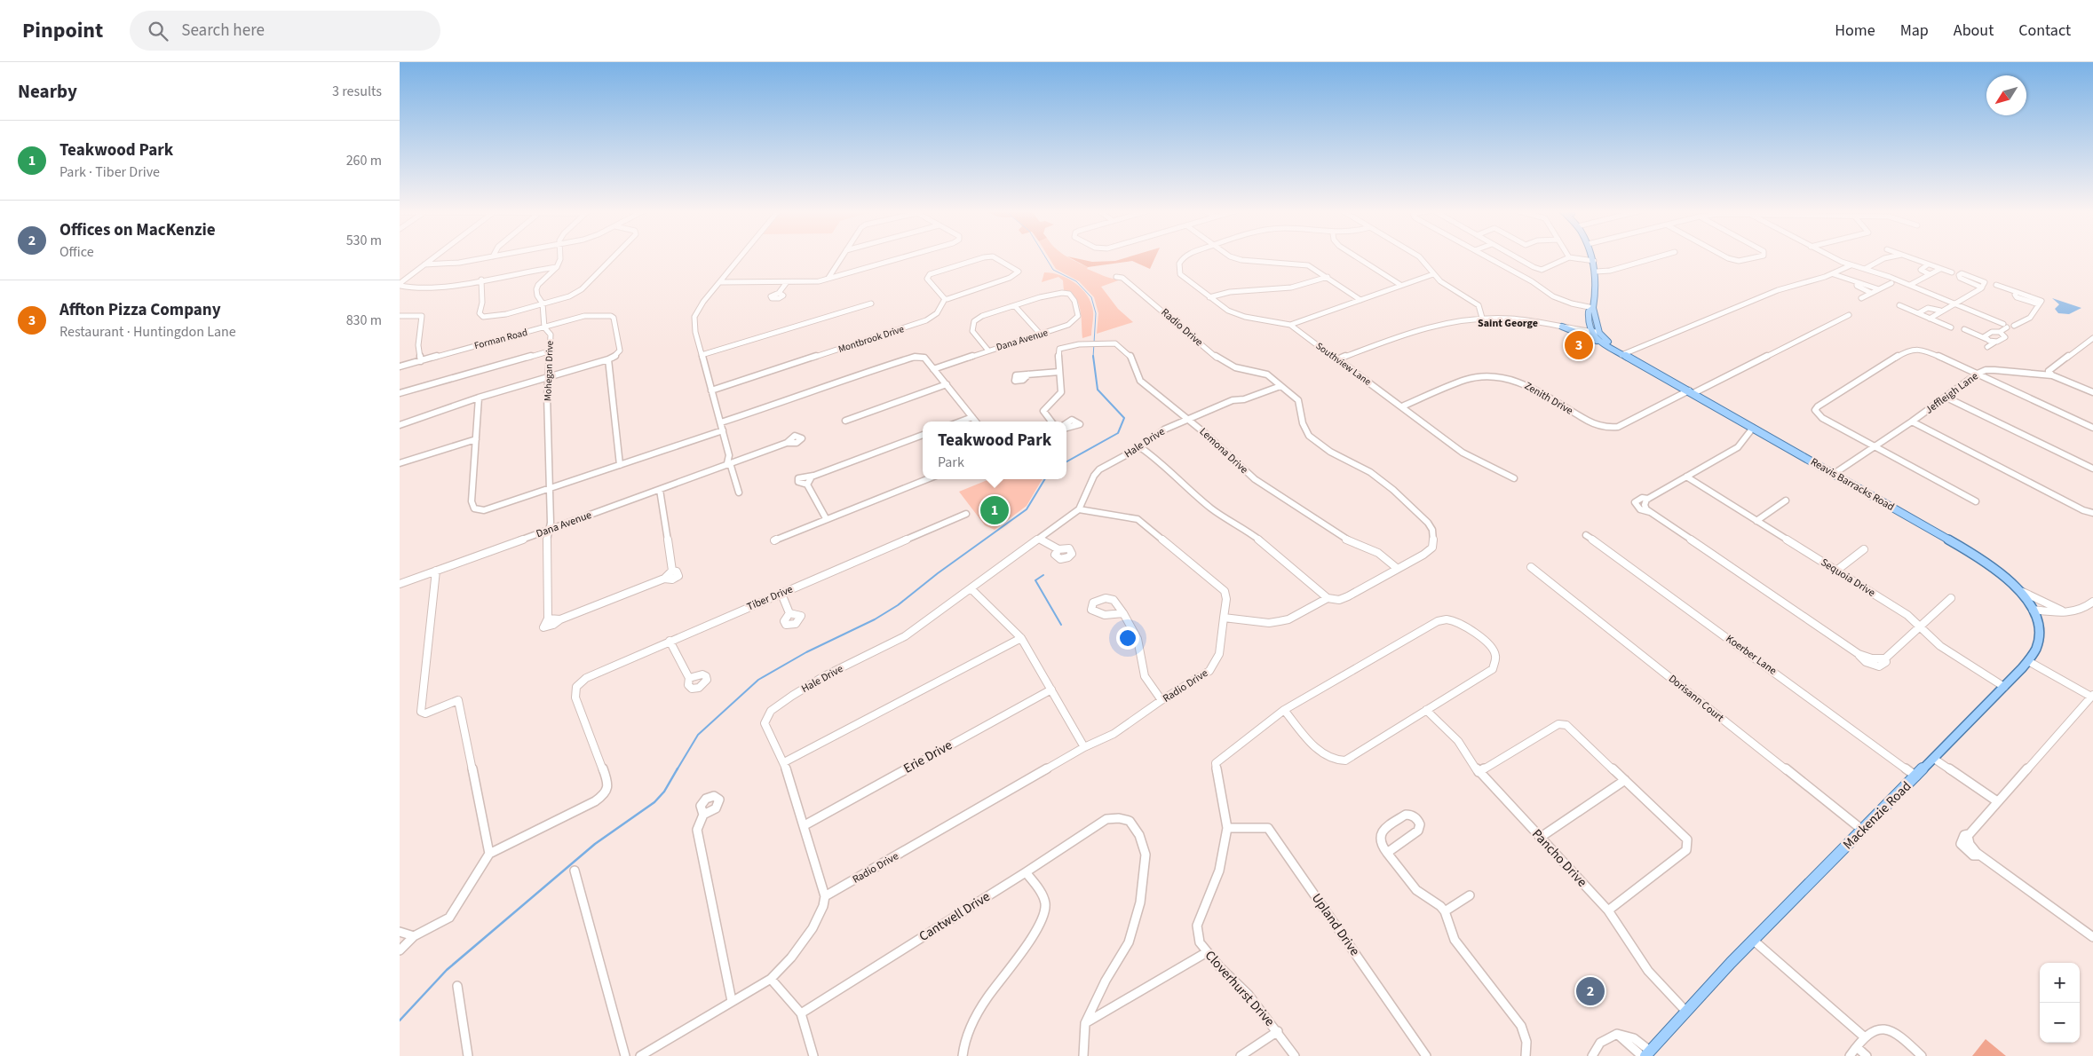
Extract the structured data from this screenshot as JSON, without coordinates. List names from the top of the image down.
{
  "streets": {
    "main road": ["Reavis Barracks Road", "Mackenzie Road"],
    "street": [
      "Radio Drive",
      "Forman Road",
      "Montbrook Drive",
      "Dana Avenue",
      "Southview Lane",
      "Mohegan Drive",
      "Jeffleigh Lane",
      "Zenith Drive",
      "Hale Drive",
      "Lemona Drive",
      "Sequoia Drive",
      "Tiber Drive",
      "Koerber Lane",
      "Dorisann Court",
      "Erie Drive",
      "Pancho Drive",
      "Cantwell Drive",
      "Upland Drive",
      "Cloverhurst Drive"
    ]
  },
  "crossings": [
    ["Radio Drive", "Hale Drive"],
    ["Radio Drive", "Lemona Drive"],
    ["Forman Road", "Mohegan Drive"],
    ["Dana Avenue", "Mohegan Drive"],
    ["Southview Lane", "Zenith Drive"],
    ["Jeffleigh Lane", "Reavis Barracks Road"],
    ["Zenith Drive", "Reavis Barracks Road"],
    ["Hale Drive", "Lemona Drive"],
    ["Hale Drive", "Erie Drive"],
    ["Reavis Barracks Road", "Mackenzie Road"],
    ["Sequoia Drive", "Mackenzie Road"],
    ["Koerber Lane", "Mackenzie Road"],
    ["Dorisann Court", "Mackenzie Road"],
    ["Mackenzie Road", "Pancho Drive"],
    ["Upland Drive", "Cloverhurst Drive"]
  ],
  "districts": ["Saint George"],
  "north": "bottom left",
  "page": {
    "header": "Pinpoint",
    "search": "Search here",
    "nav": [
      "Home",
      "Map",
      "About",
      "Contact"
    ],
    "heading": ["Nearby", "3 results"],
    "list": [
      {
        "mark": "1",
        "name": "Teakwood Park",
        "note": "Park · Tiber Drive",
        "value": "260 m"
      },
      {
        "mark": "2",
        "name": "Offices on MacKenzie",
        "note": "Office",
        "value": "530 m"
      },
      {
        "mark": "3",
        "name": "Affton Pizza Company",
        "note": "Restaurant · Huntingdon Lane",
        "value": "830 m"
      }
    ],
    "pins": ["3", "1", "2"],
    "popup": ["Teakwood Park", "Park"],
    "map_buttons": ["+", "−"]
  }
}
